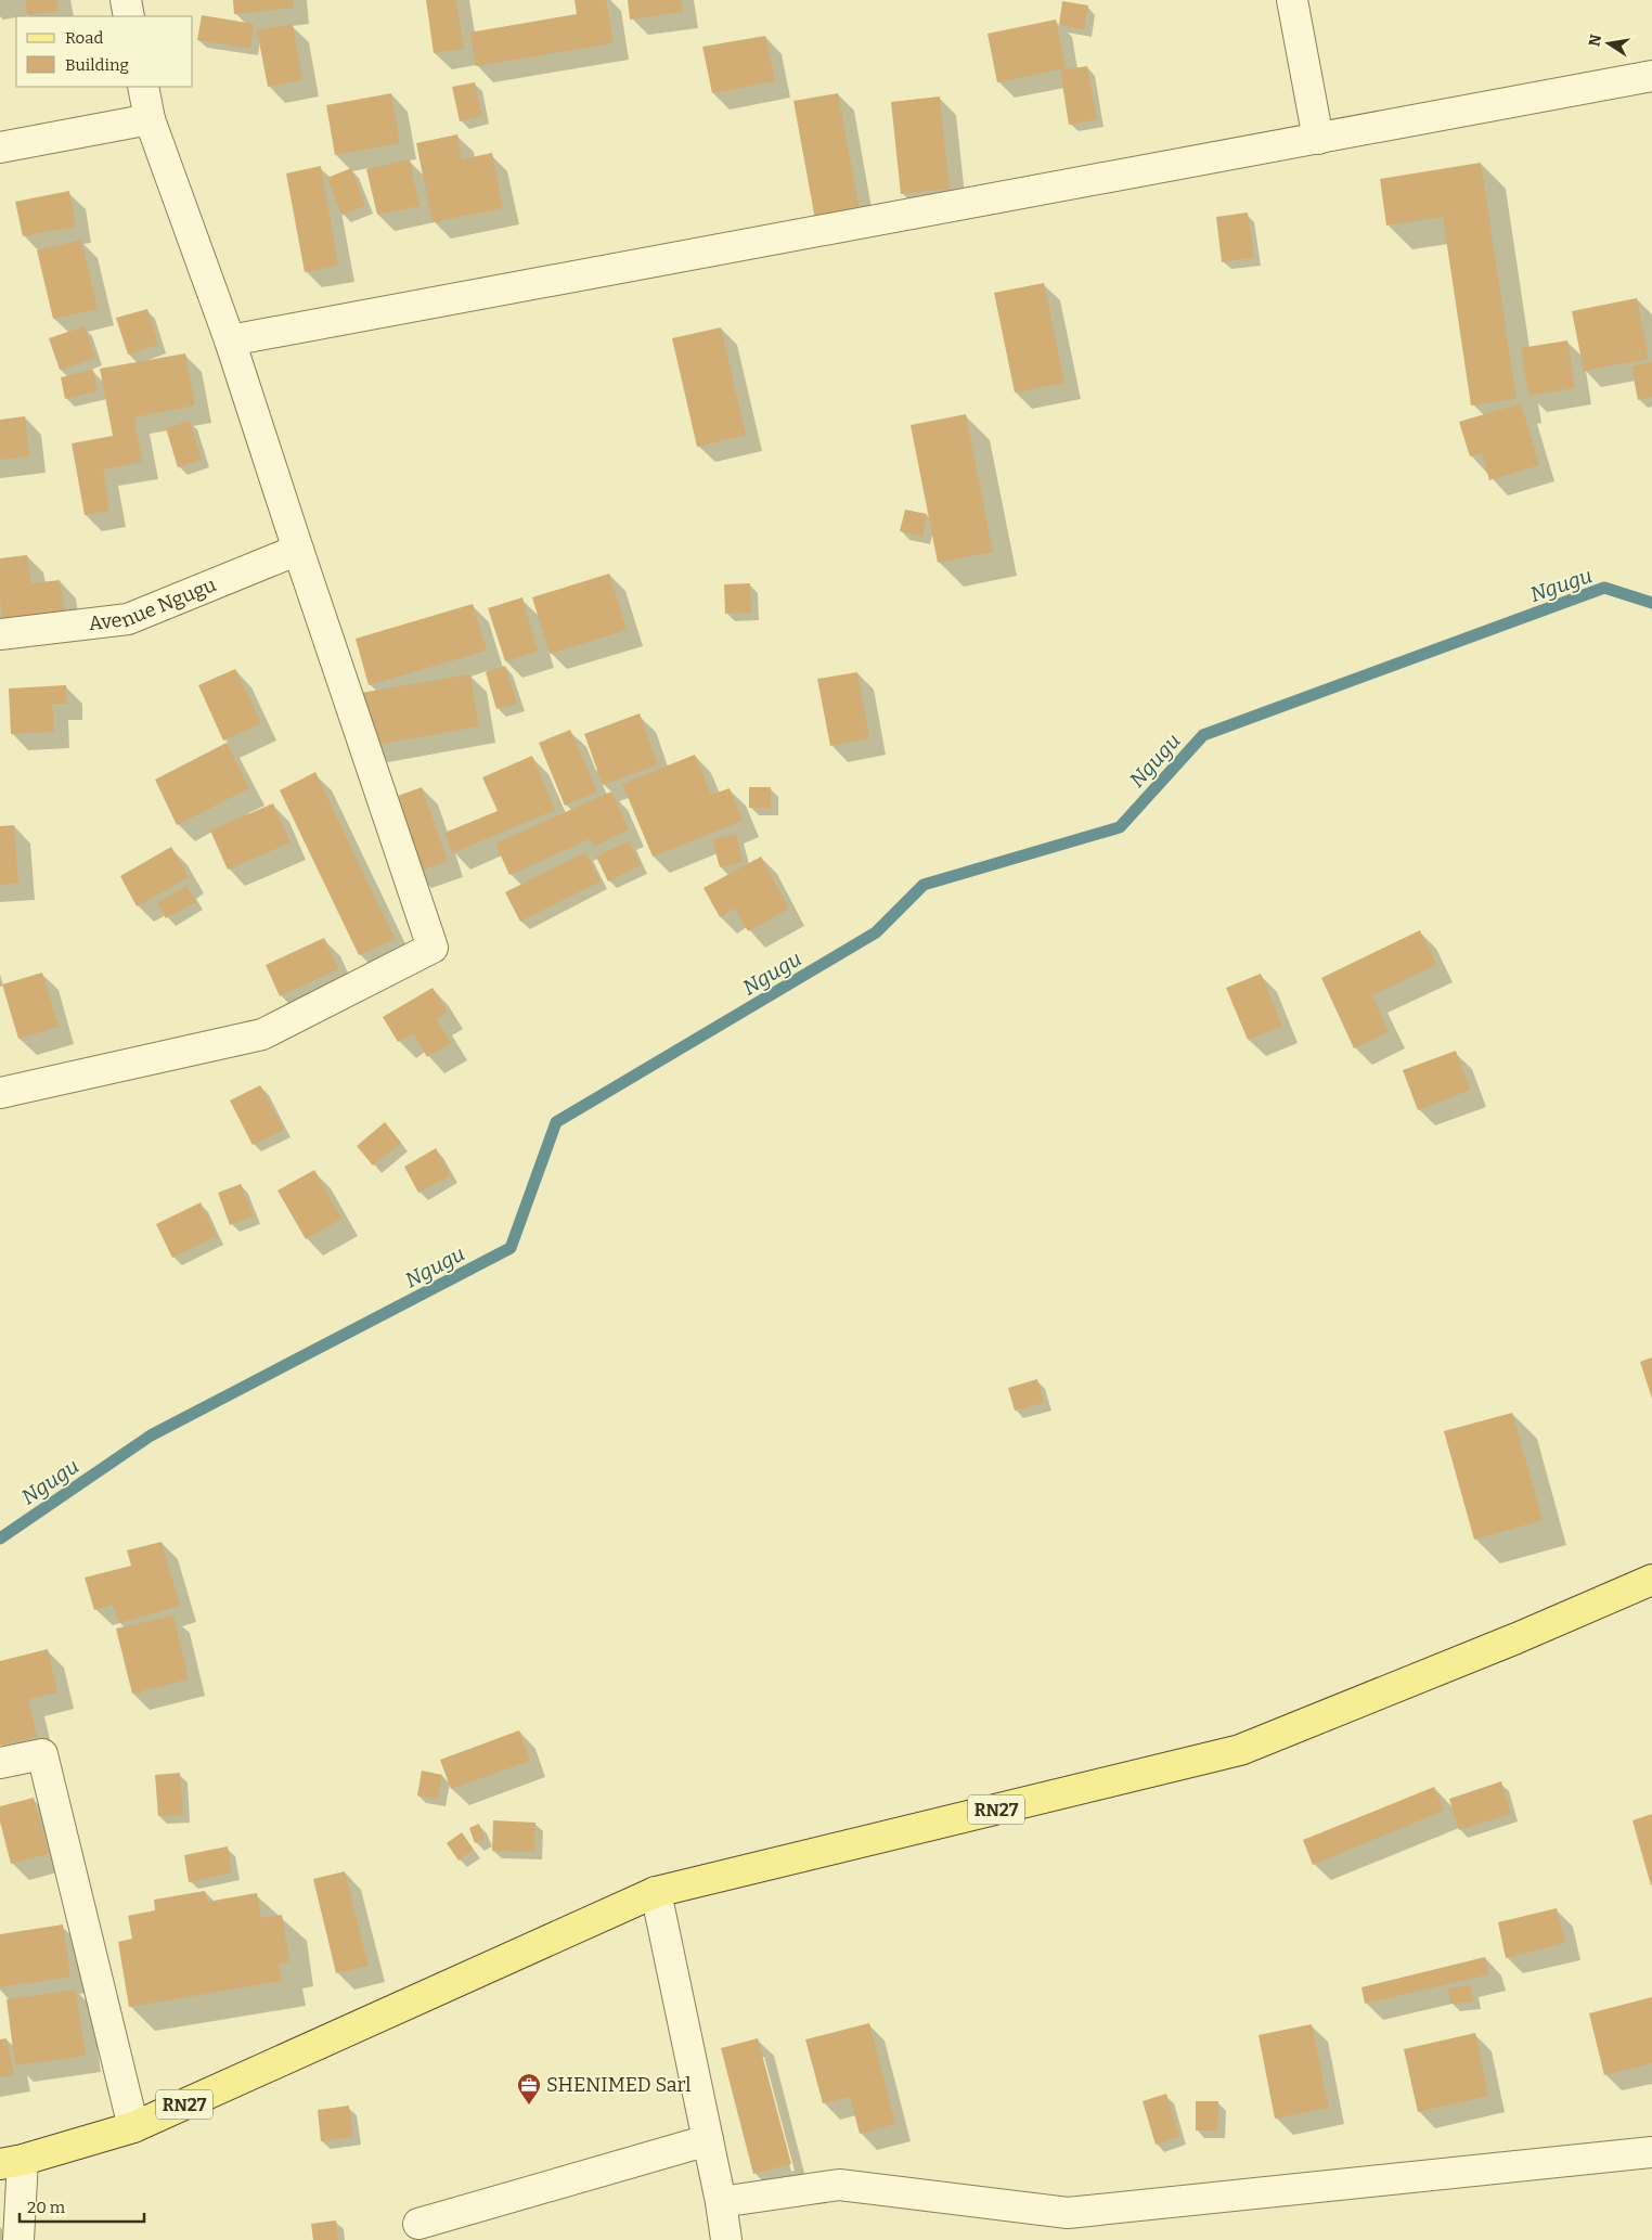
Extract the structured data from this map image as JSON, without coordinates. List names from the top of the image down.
{
  "streets": {
    "main road": ["RN27"],
    "street": ["Avenue Ngugu"]
  },
  "water": ["Ngugu"],
  "places": {
    "office": ["SHENIMED Sarl"]
  },
  "legend": ["Road", "Building"],
  "scale_bar": "20 m",
  "north": "left"
}
